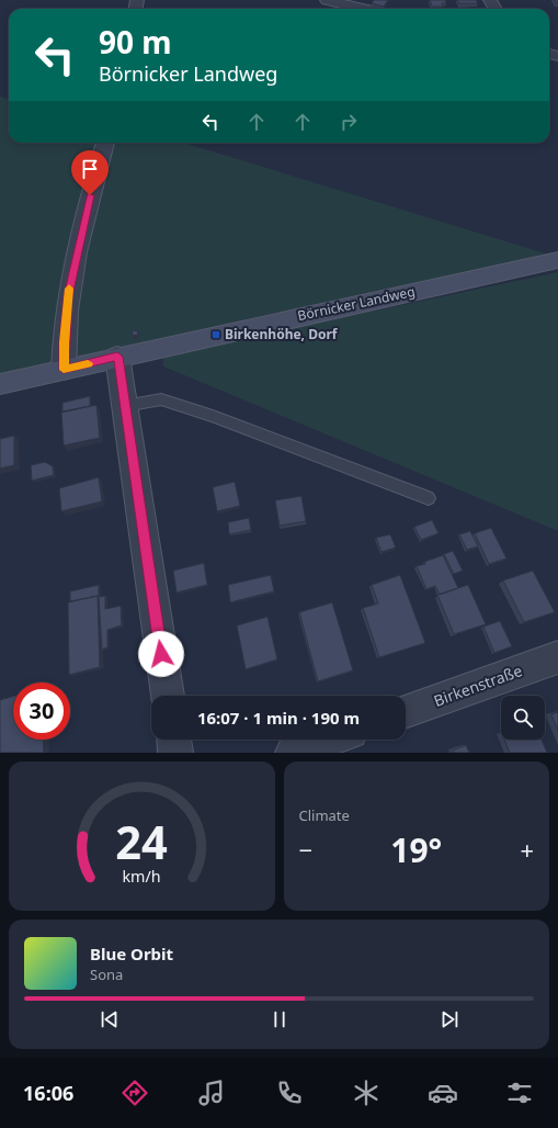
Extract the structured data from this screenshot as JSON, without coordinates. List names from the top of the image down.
{
  "streets": {
    "street": ["Börnicker Landweg", "Birkenstraße"]
  },
  "places": {
    "transit": ["Birkenhöhe, Dorf"]
  },
  "page": {
    "turn": ["90 m", "Börnicker Landweg"],
    "limit": "30",
    "trip": "16:07 · 1 min · 190 m",
    "tile": "Climate",
    "heat": ["−", "19°", "+"],
    "song": ["Blue Orbit", "Sona"],
    "tabs": "16:06",
    "gauge": ["24", "km/h"]
  }
}
